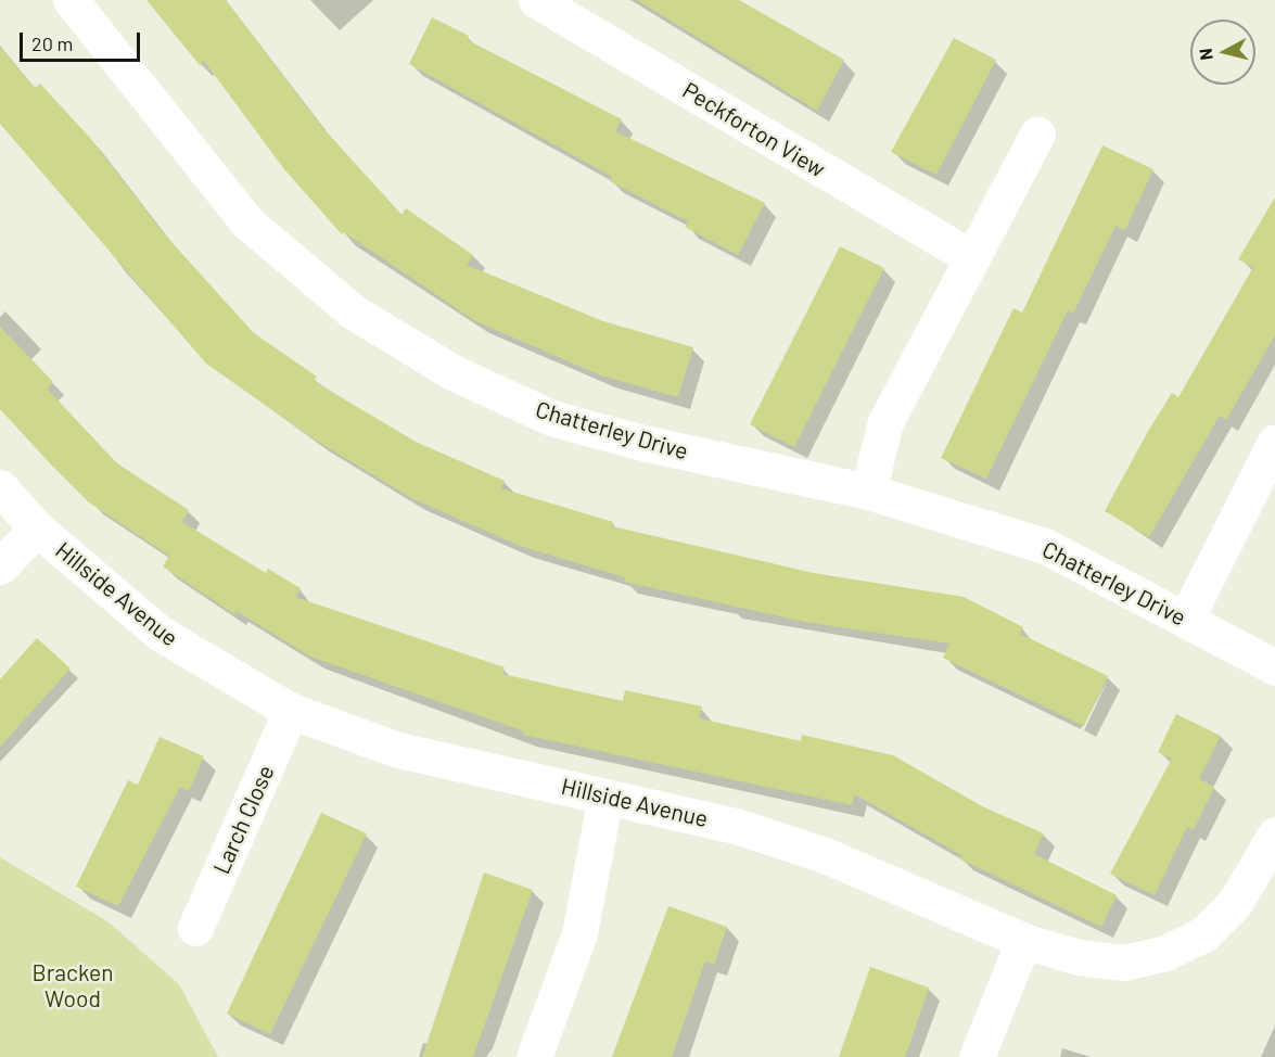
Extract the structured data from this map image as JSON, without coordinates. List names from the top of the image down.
{
  "streets": {
    "street": [
      "Peckforton View",
      "Chatterley Drive",
      "Hillside Avenue",
      "Larch Close"
    ]
  },
  "crossings": [
    ["Hillside Avenue", "Larch Close"]
  ],
  "parks": ["Bracken Wood"],
  "scale_bar": "20 m",
  "north": "left"
}
